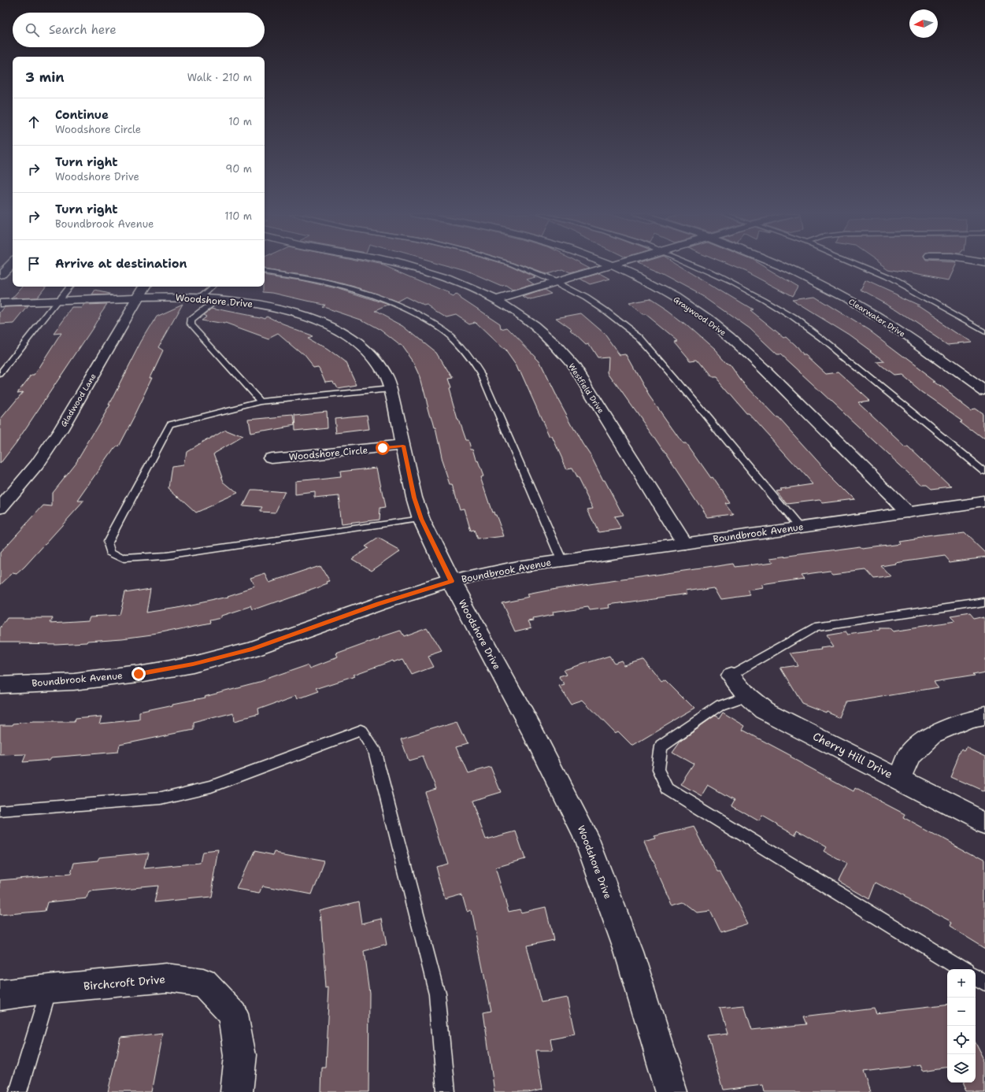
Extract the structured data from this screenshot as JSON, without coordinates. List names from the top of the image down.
{
  "streets": {
    "street": [
      "Woodshore Drive",
      "Graywood Drive",
      "Clearwater Drive",
      "Westfield Drive",
      "Gladwood Lane",
      "Woodshore Circle",
      "Boundbrook Avenue",
      "Cherry Hill Drive",
      "Birchcroft Drive"
    ]
  },
  "crossings": [
    ["Woodshore Drive", "Gladwood Lane"],
    ["Woodshore Drive", "Woodshore Circle"],
    ["Woodshore Drive", "Boundbrook Avenue"],
    ["Graywood Drive", "Boundbrook Avenue"],
    ["Westfield Drive", "Boundbrook Avenue"]
  ],
  "north": "left",
  "page": {
    "search": "Search here",
    "heading": ["3 min", "Walk · 210 m"],
    "list": [
      ["Continue", "Woodshore Circle", "10 m"],
      ["Turn right", "Woodshore Drive", "90 m"],
      ["Turn right", "Boundbrook Avenue", "110 m"],
      "Arrive at destination"
    ],
    "map_buttons": ["+", "−"]
  }
}
